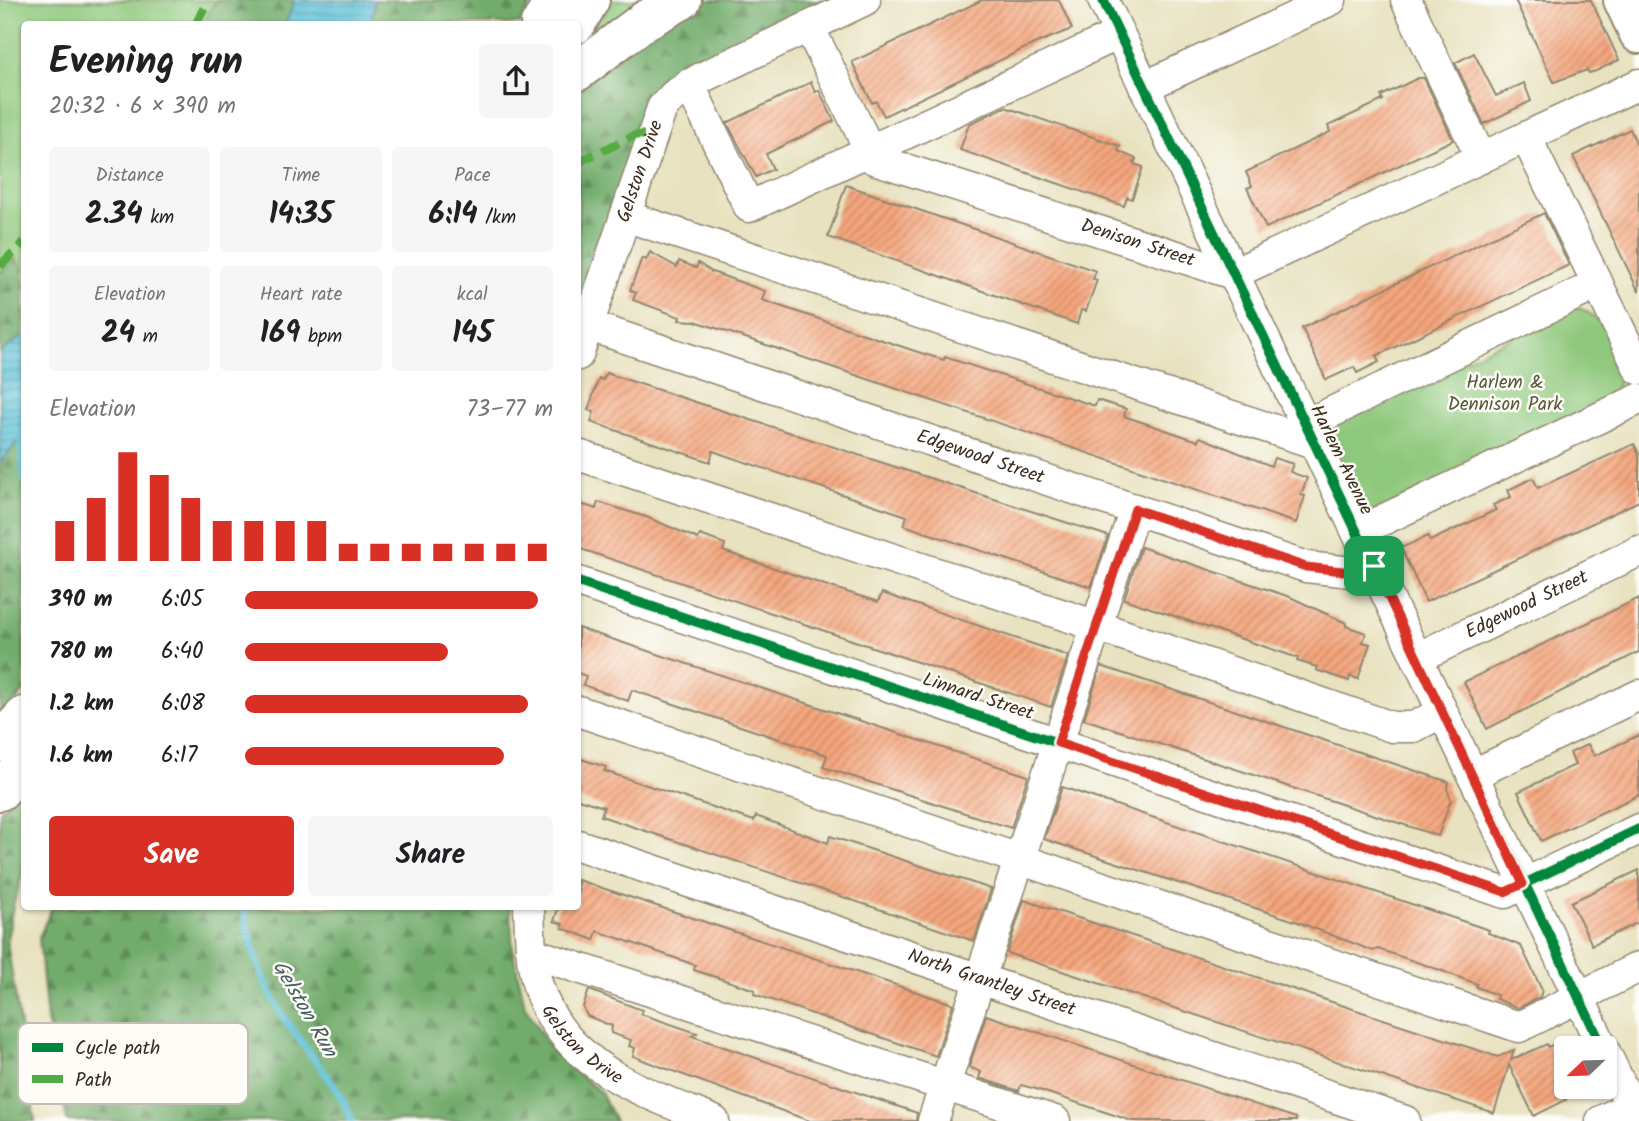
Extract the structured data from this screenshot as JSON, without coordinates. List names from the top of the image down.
{
  "streets": {
    "street": [
      "Gelston Drive",
      "Denison Street",
      "Edgewood Street",
      "Harlem Avenue",
      "Linnard Street",
      "North Grantley Street"
    ]
  },
  "crossings": [
    ["Gelston Drive", "Edgewood Street"],
    ["Denison Street", "Harlem Avenue"],
    ["Edgewood Street", "Harlem Avenue"],
    ["Harlem Avenue", "Linnard Street"]
  ],
  "water": ["Gelston Run"],
  "parks": ["Harlem & Dennison Park"],
  "legend": ["Cycle path", "Path"],
  "north": "bottom left",
  "page": {
    "heading": ["Evening run", "20:32 · 6 × 390 m"],
    "stats": [
      ["Distance", "2.34 km"],
      ["Time", "14:35"],
      ["Pace", "6:14 /km"],
      ["Elevation", "24 m"],
      ["Heart rate", "169 bpm"],
      ["kcal", "145"]
    ],
    "chart": ["Elevation", "73–77 m"],
    "list": [
      {
        "name": "390 m",
        "note": "6:05"
      },
      {
        "name": "780 m",
        "note": "6:40"
      },
      {
        "name": "1.2 km",
        "note": "6:08"
      },
      {
        "name": "1.6 km",
        "note": "6:17"
      }
    ],
    "buttons": ["Save", "Share"]
  }
}
